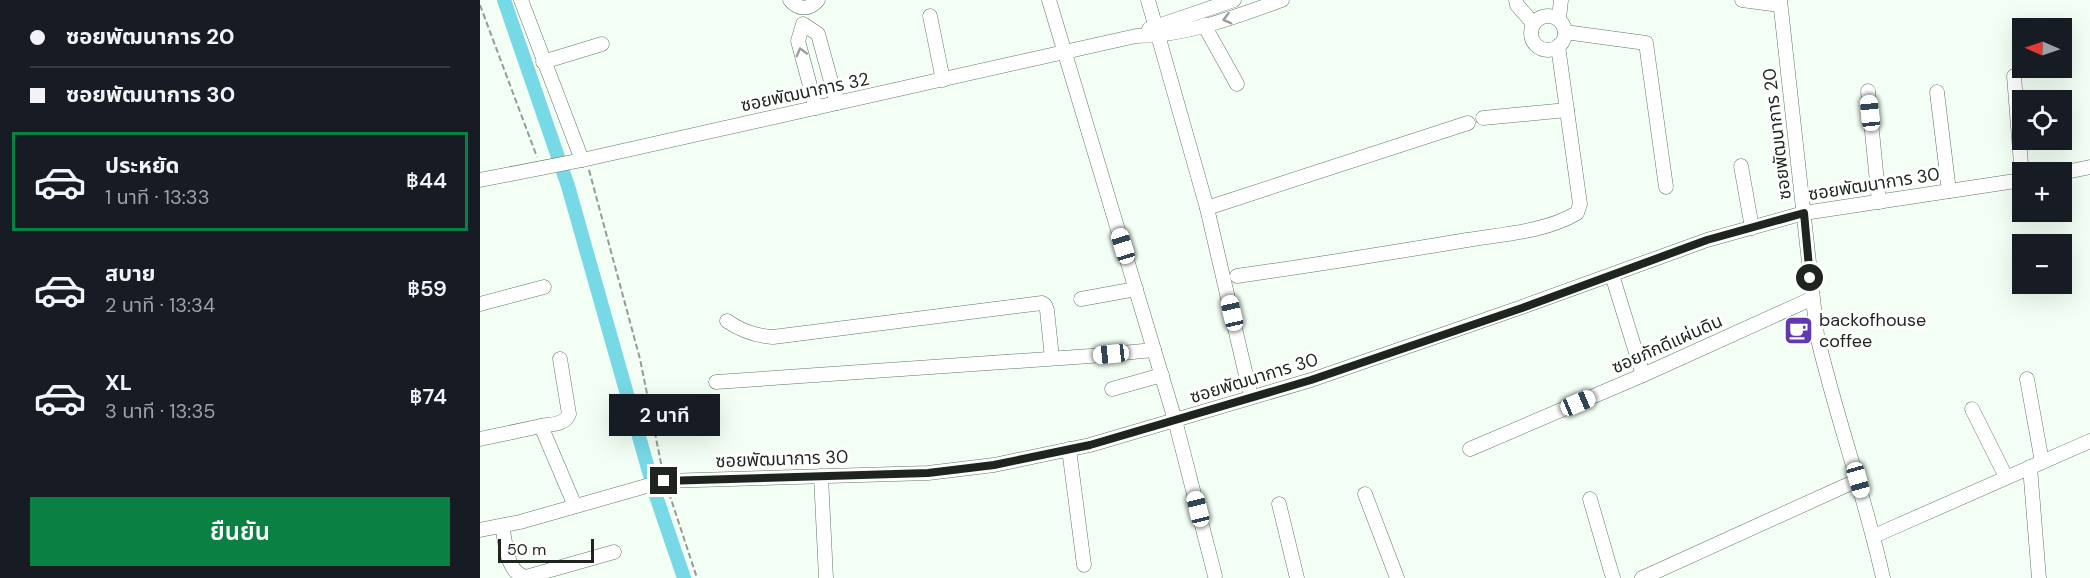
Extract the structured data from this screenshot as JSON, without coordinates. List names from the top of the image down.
{
  "streets": {
    "street": [
      "ซอยพัฒนาการ 32",
      "ซอยพัฒนาการ 20",
      "ซอยพัฒนาการ 30",
      "ซอยภักดีแผ่นดิน"
    ]
  },
  "crossings": [
    ["ซอยพัฒนาการ 20", "ซอยพัฒนาการ 30"],
    ["ซอยพัฒนาการ 20", "ซอยภักดีแผ่นดิน"]
  ],
  "places": {
    "cafe": ["backofhouse coffee"]
  },
  "scale_bar": "50 m",
  "north": "left",
  "page": {
    "banner": ["ซอยพัฒนาการ 20", "ซอยพัฒนาการ 30"],
    "map_buttons": ["+", "−"],
    "list": [
      {
        "name": "ประหยัด",
        "note": "1 นาที · 13:33",
        "value": "฿44"
      },
      {
        "name": "สบาย",
        "note": "2 นาที · 13:34",
        "value": "฿59"
      },
      {
        "name": "XL",
        "note": "3 นาที · 13:35",
        "value": "฿74"
      }
    ],
    "bubble": "2 นาที",
    "buttons": "ยืนยัน",
    "scale": "50 m"
  }
}
